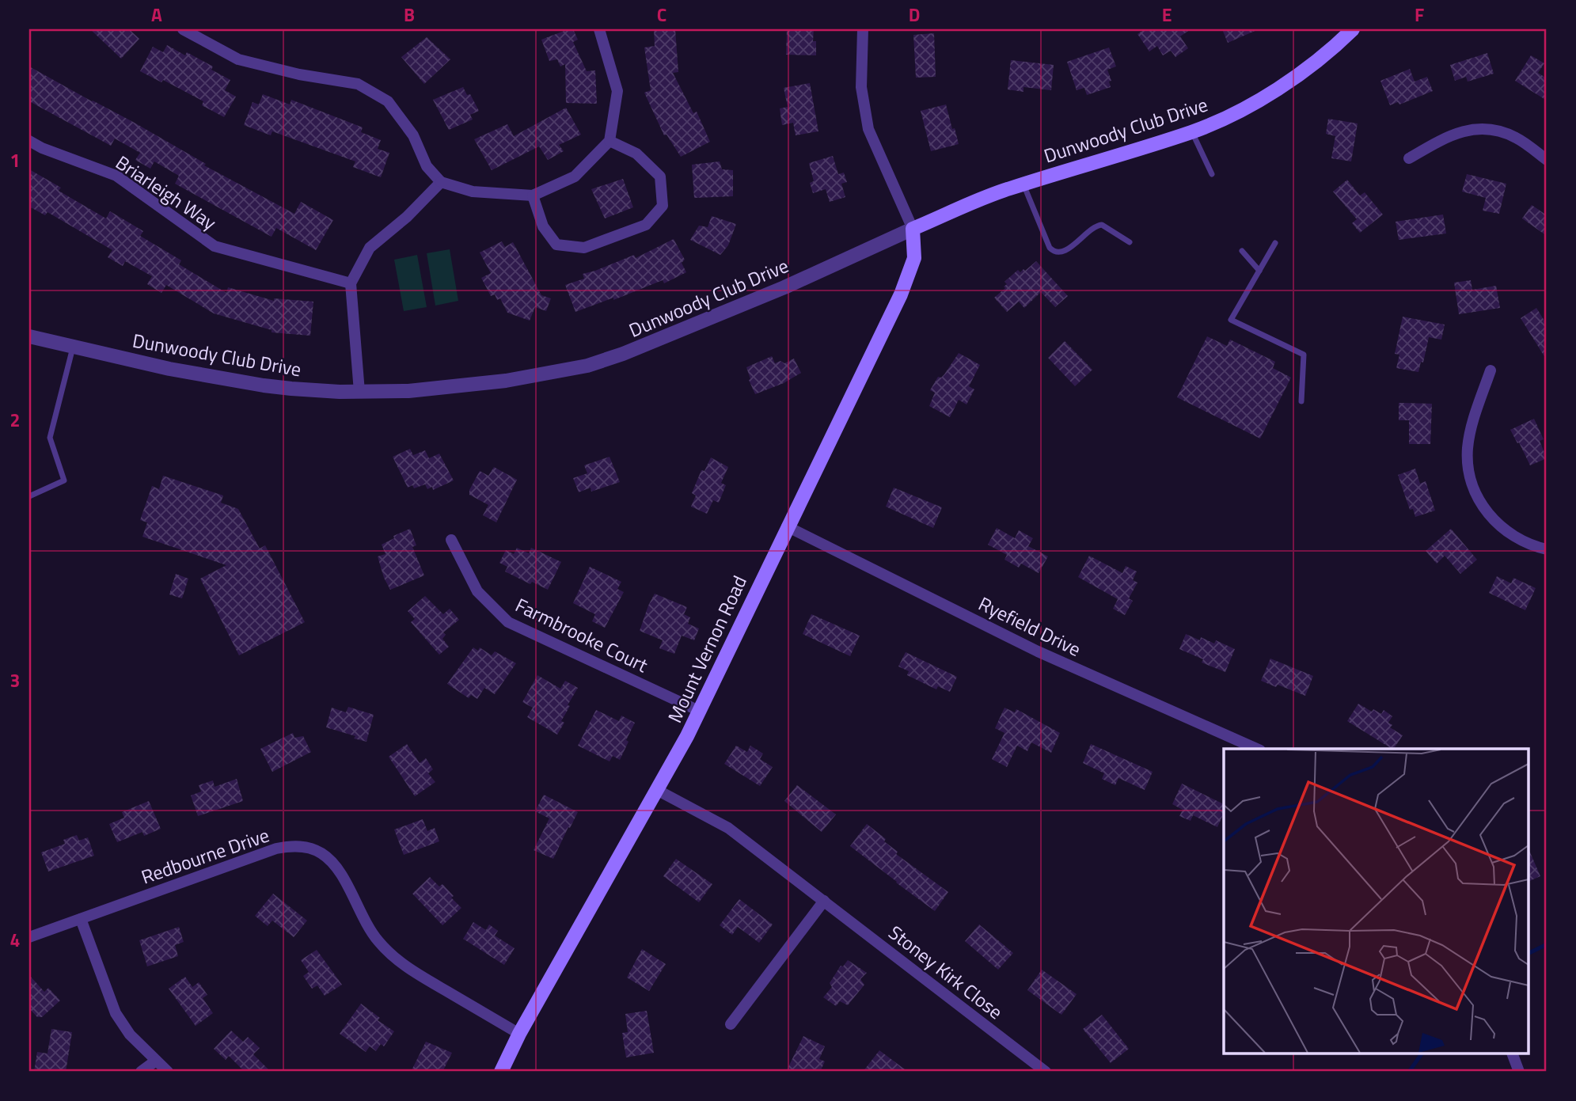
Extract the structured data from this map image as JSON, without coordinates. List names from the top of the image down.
{
  "streets": {
    "main road": ["Dunwoody Club Drive", "Mount Vernon Road"],
    "street": [
      "Briarleigh Way",
      "Ryefield Drive",
      "Farmbrooke Court",
      "Redbourne Drive",
      "Stoney Kirk Close"
    ]
  },
  "crossings": [
    ["Dunwoody Club Drive", "Mount Vernon Road"],
    ["Ryefield Drive", "Mount Vernon Road"],
    ["Farmbrooke Court", "Mount Vernon Road"],
    ["Mount Vernon Road", "Redbourne Drive"],
    ["Mount Vernon Road", "Stoney Kirk Close"]
  ],
  "grid": {
    "columns": [
      "A",
      "B",
      "C",
      "D",
      "E",
      "F"
    ],
    "rows": [
      "1",
      "2",
      "3",
      "4"
    ]
  }
}
